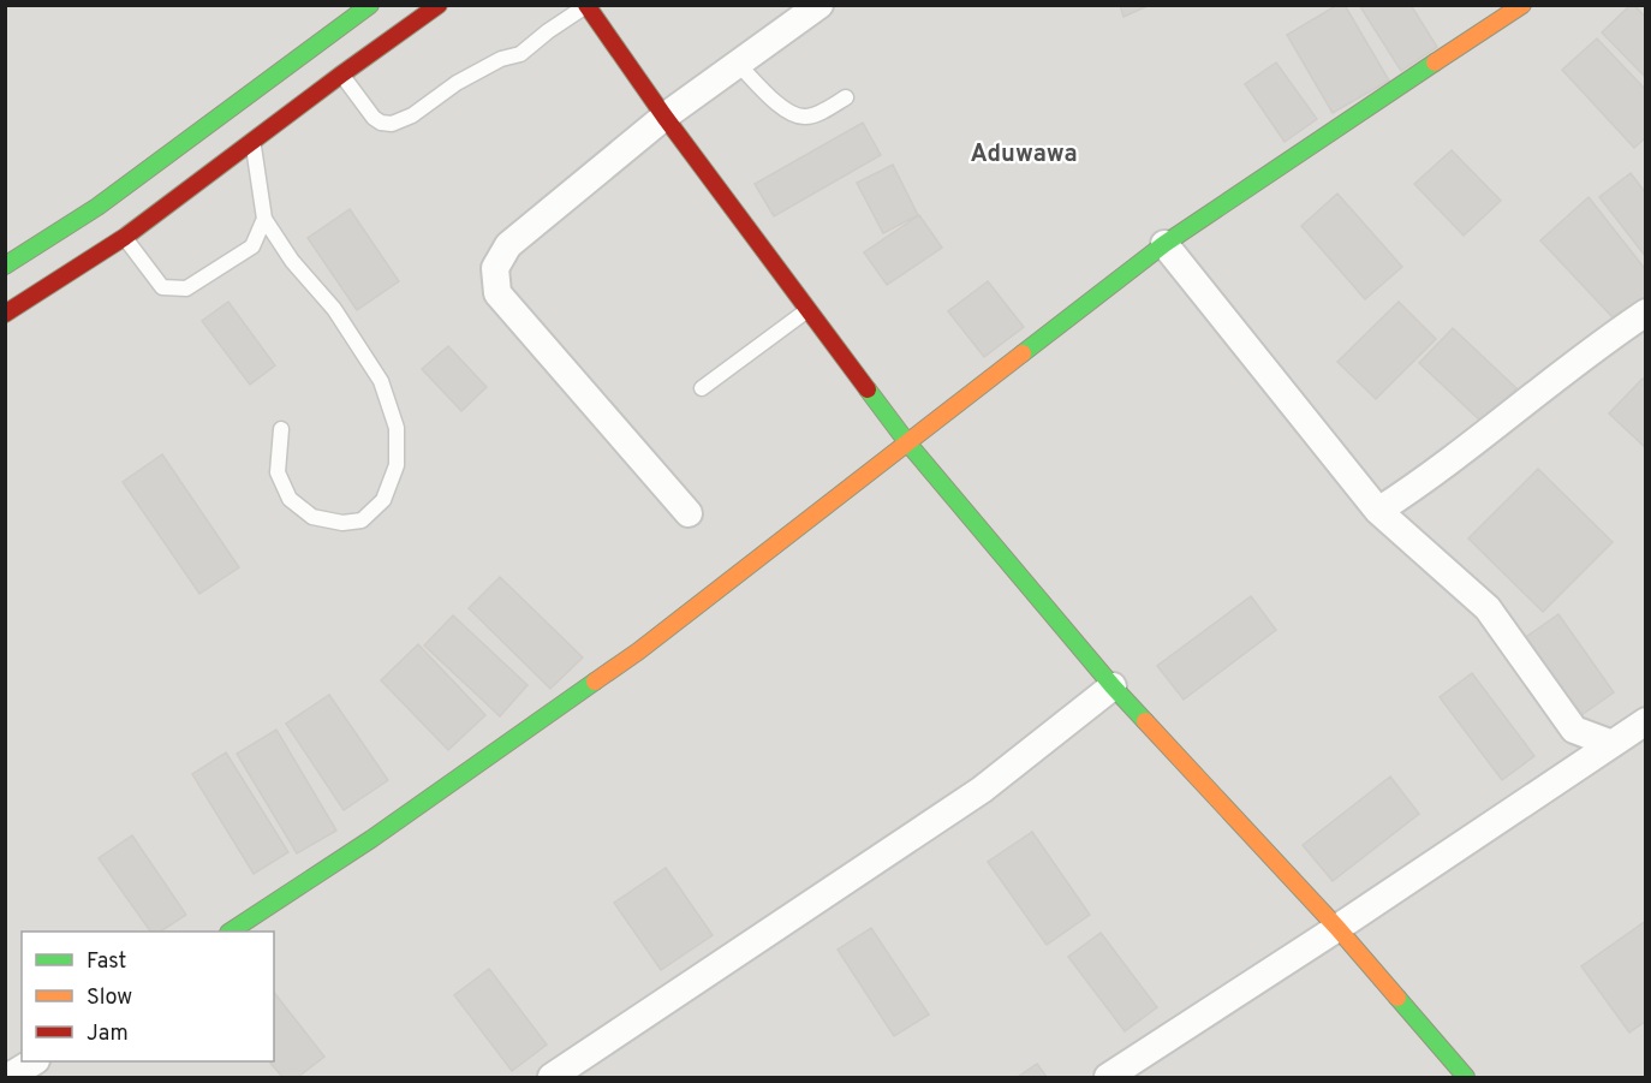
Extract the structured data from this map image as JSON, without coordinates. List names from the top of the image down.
{
  "districts": ["Aduwawa"],
  "legend": ["Fast", "Slow", "Jam"]
}
